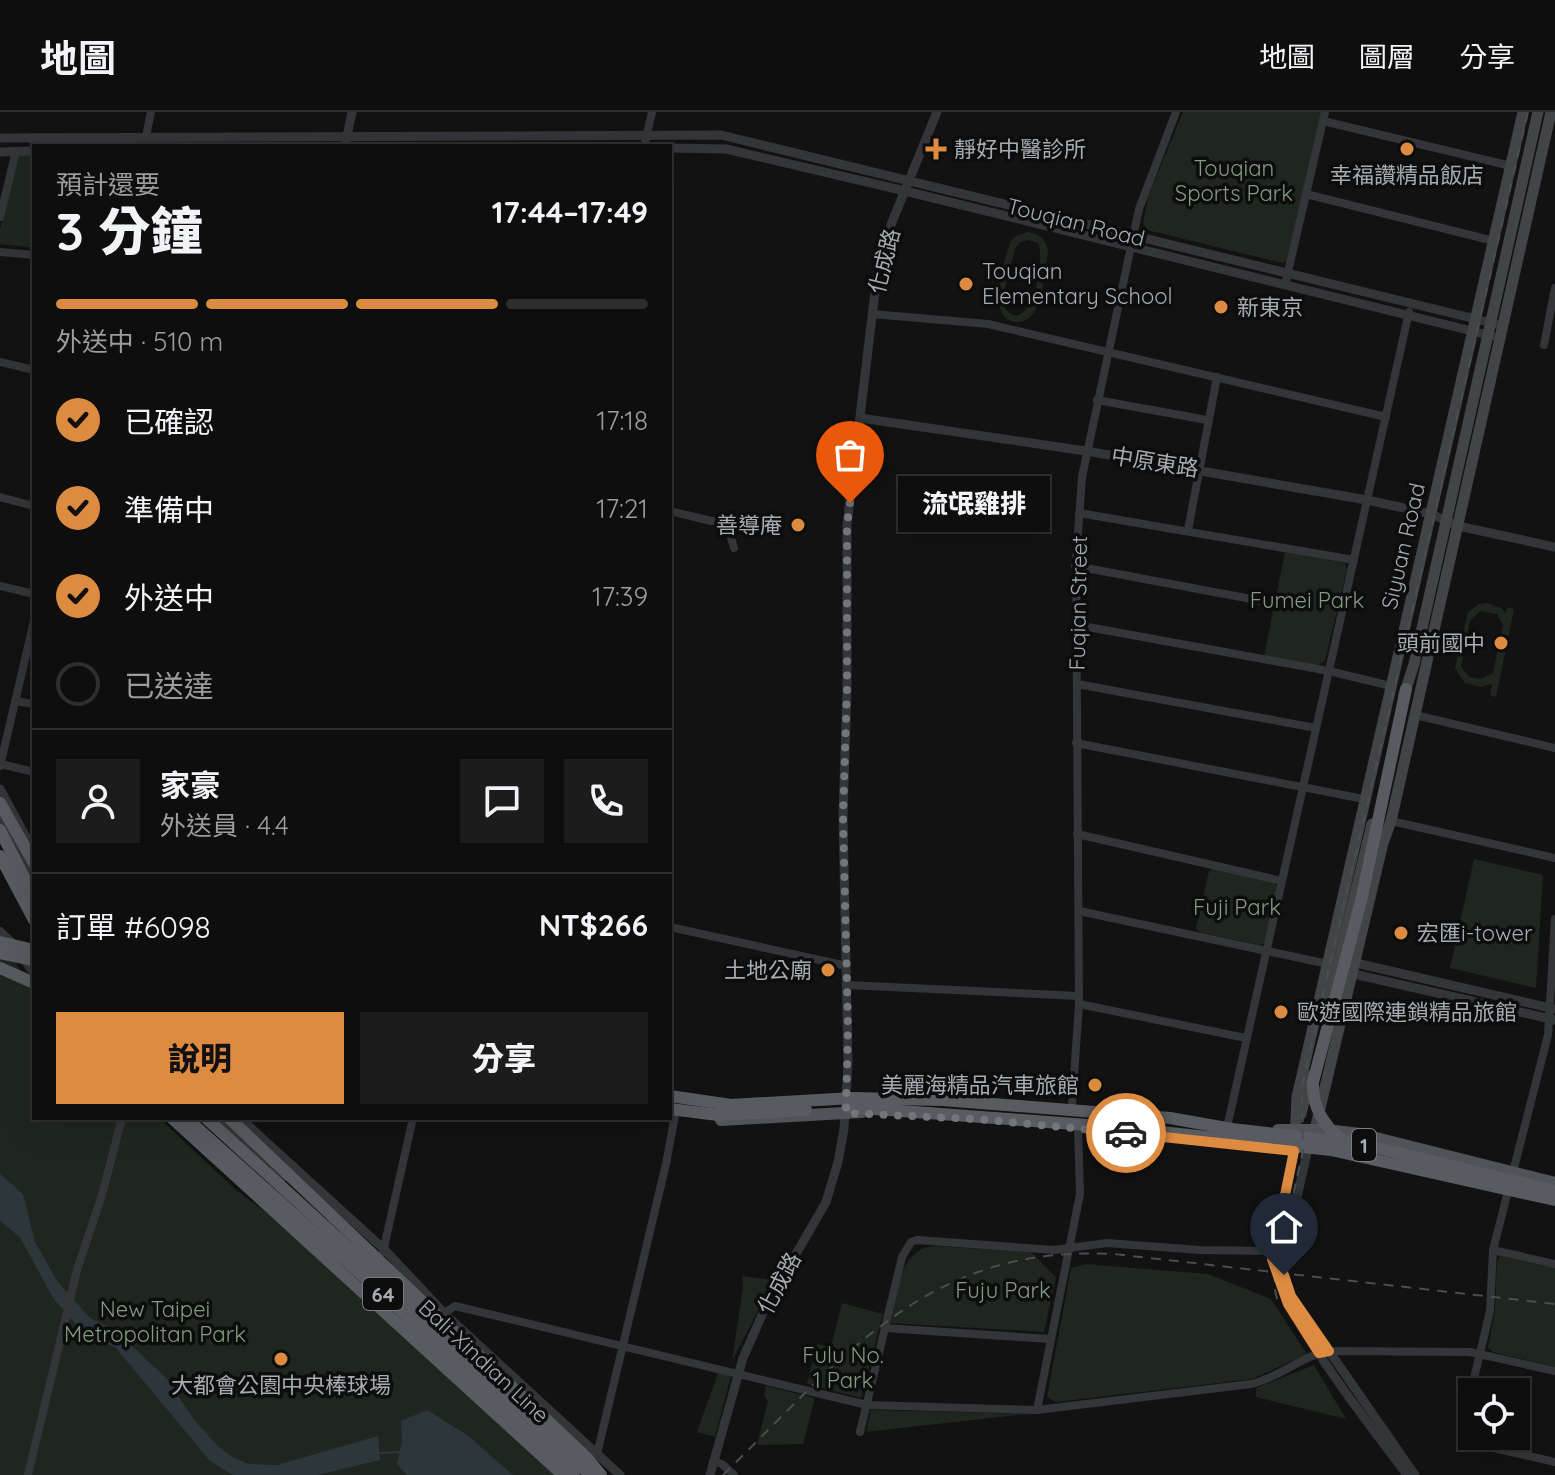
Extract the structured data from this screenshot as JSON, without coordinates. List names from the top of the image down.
{
  "streets": {
    "highway": ["1", "64", "Bali-Xindian Line"],
    "main road": ["Siyuan Road"],
    "street": [
      "Touqian Road",
      "化成路",
      "中原東路",
      "Fuqian Street"
    ]
  },
  "crossings": [
    ["Touqian Road", "化成路"],
    ["Touqian Road", "Siyuan Road"],
    ["Touqian Road", "Fuqian Street"],
    ["化成路", "中原東路"],
    ["化成路", "1"],
    ["中原東路", "Siyuan Road"],
    ["中原東路", "Fuqian Street"],
    ["Siyuan Road", "1"],
    ["Fuqian Street", "1"]
  ],
  "parks": [
    "Touqian Sports Park",
    "Fumei Park",
    "Fuji Park",
    "Fuju Park",
    "New Taipei Metropolitan Park",
    "Fulu No. 1 Park"
  ],
  "places": {
    "health": ["靜好中醫診所"],
    "other": [
      "幸福讚精品飯店",
      "Touqian Elementary School",
      "新東京",
      "流氓雞排",
      "善導庵",
      "頭前國中",
      "宏匯i-tower",
      "土地公廟",
      "歐遊國際連鎖精品旅館",
      "美麗海精品汽車旅館",
      "大都會公園中央棒球場"
    ]
  },
  "page": {
    "header": "地圖",
    "nav": ["地圖", "圖層", "分享"],
    "heading": ["3 分鐘", "預計還要", "17:44–17:49"],
    "panel": [
      "家豪",
      "外送員 · 4.4",
      "訂單 #6098",
      "NT$266"
    ],
    "bar": "外送中 · 510 m",
    "list": [
      ["已確認", "17:18"],
      ["準備中", "17:21"],
      ["外送中", "17:39"],
      "已送達"
    ],
    "bubble": "流氓雞排",
    "buttons": ["說明", "分享"]
  }
}
